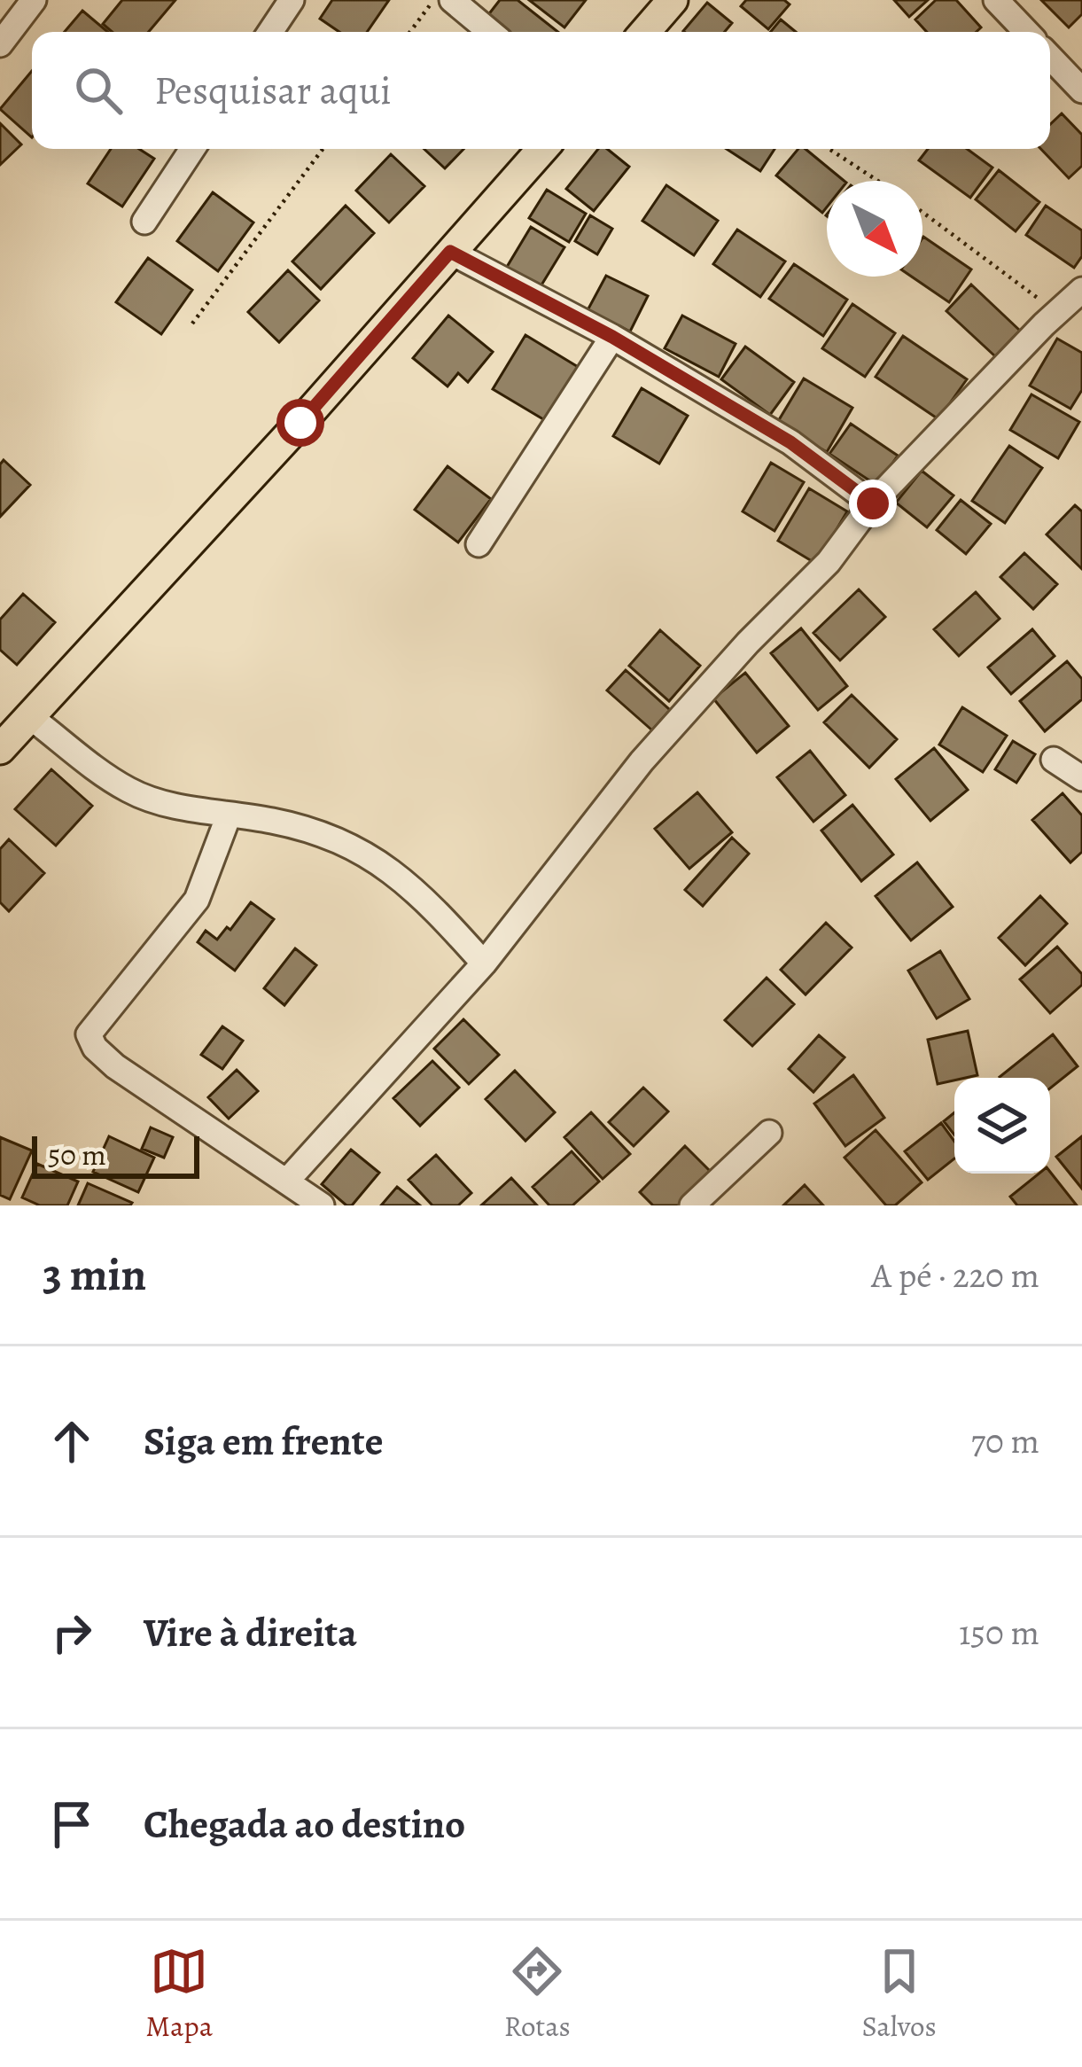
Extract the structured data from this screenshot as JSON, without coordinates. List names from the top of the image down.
{
  "scale_bar": "50 m",
  "north": "bottom right",
  "page": {
    "search": "Pesquisar aqui",
    "scale": "50 m",
    "heading": ["3 min", "A pé · 220 m"],
    "list": [
      ["Siga em frente", "70 m"],
      ["Vire à direita", "150 m"],
      "Chegada ao destino"
    ],
    "nav": ["Mapa", "Rotas", "Salvos"]
  }
}
